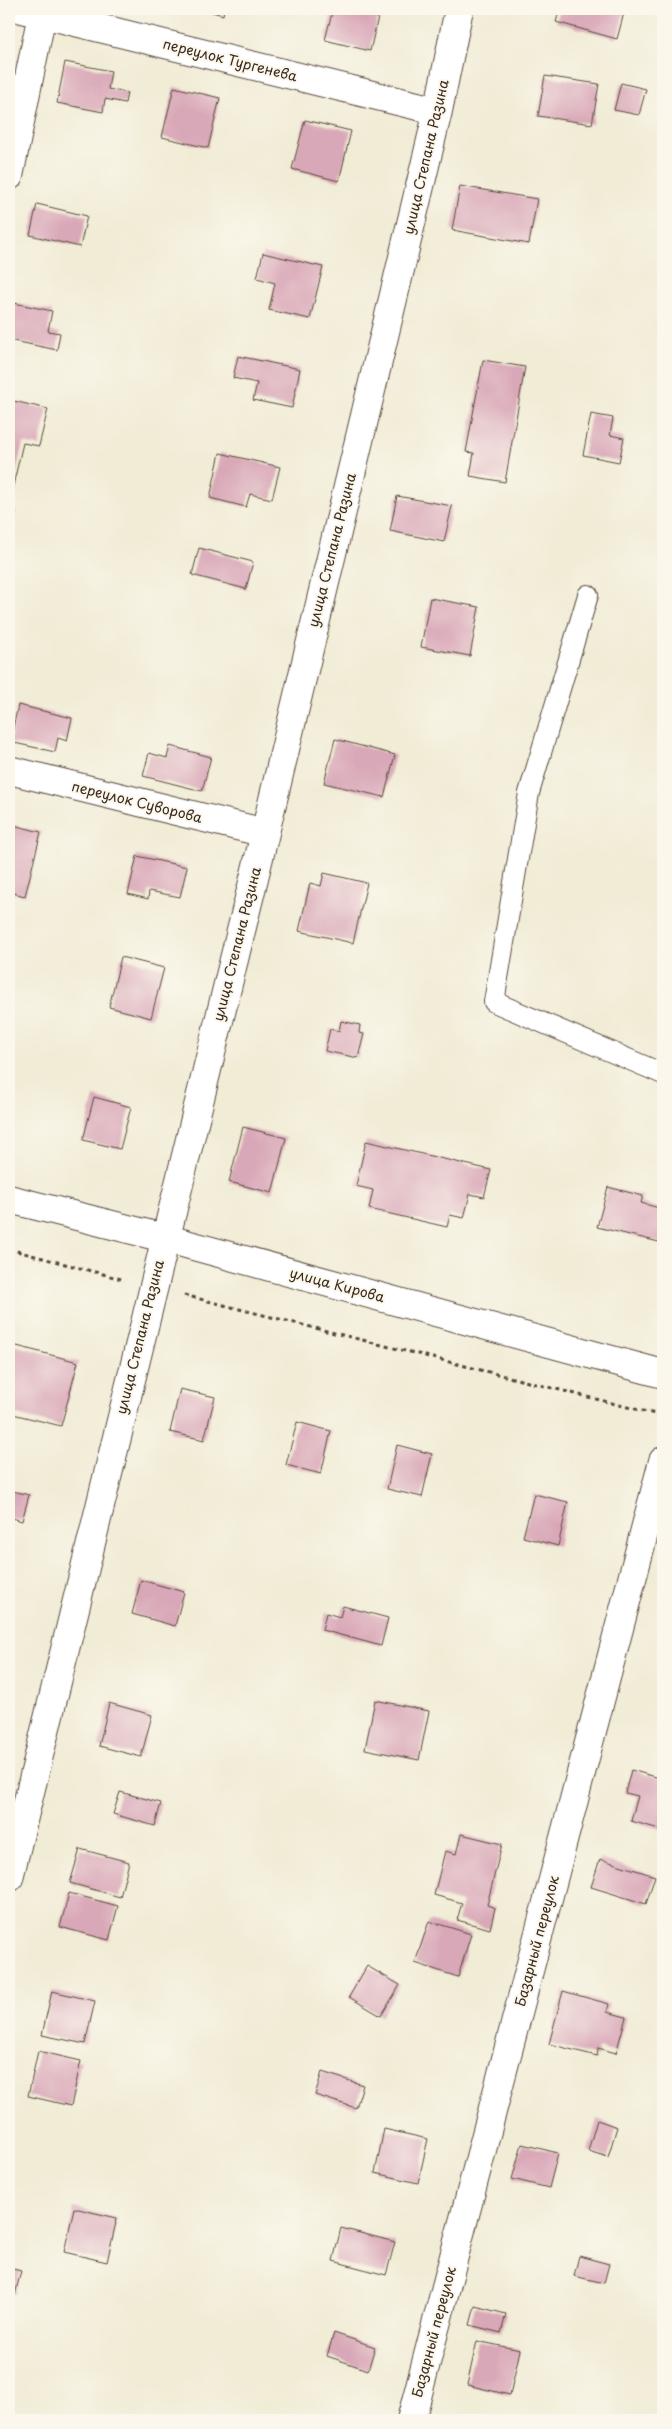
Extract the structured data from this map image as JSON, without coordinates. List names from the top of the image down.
{
  "streets": {
    "street": [
      "переулок Тургенева",
      "улица Степана Разина",
      "переулок Суворова",
      "улица Кирова",
      "Базарный переулок"
    ]
  },
  "crossings": [
    ["переулок Тургенева", "улица Степана Разина"],
    ["улица Степана Разина", "переулок Суворова"],
    ["улица Степана Разина", "улица Кирова"]
  ]
}
